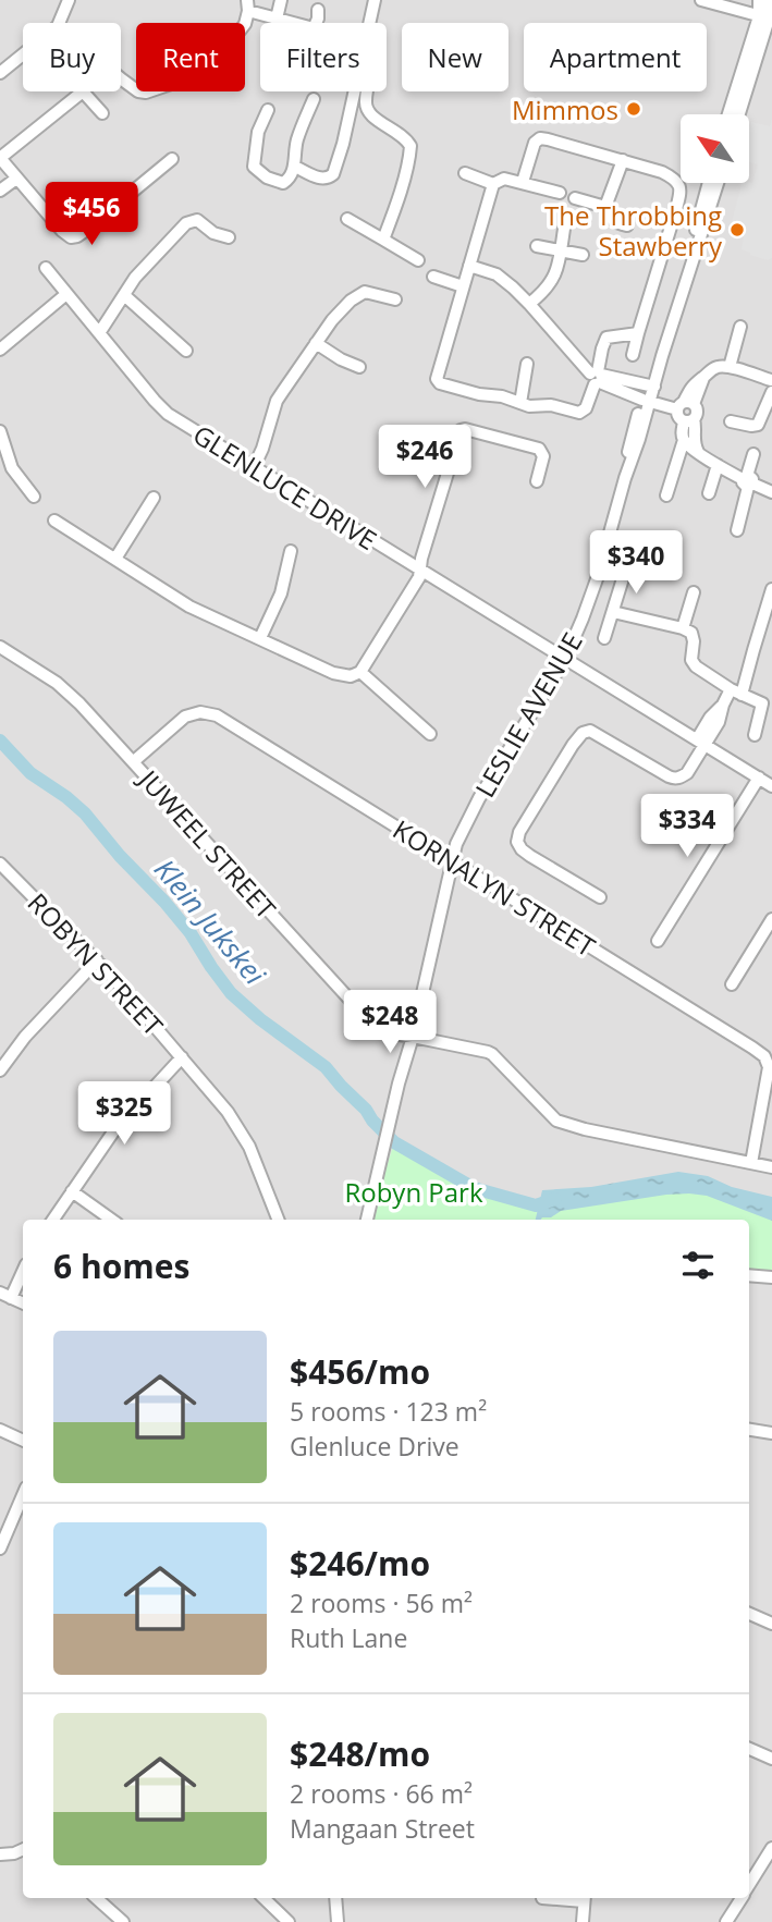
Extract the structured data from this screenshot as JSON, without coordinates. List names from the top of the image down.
{
  "streets": {
    "street": [
      "GLENLUCE DRIVE",
      "LESLIE AVENUE",
      "JUWEEL STREET",
      "KORNALYN STREET",
      "ROBYN STREET"
    ]
  },
  "crossings": [
    ["GLENLUCE DRIVE", "LESLIE AVENUE"],
    ["LESLIE AVENUE", "JUWEEL STREET"],
    ["LESLIE AVENUE", "KORNALYN STREET"],
    ["JUWEEL STREET", "KORNALYN STREET"]
  ],
  "water": ["Klein Jukskei"],
  "parks": ["Robyn Park"],
  "places": ["Mimmos", "The Throbbing Stawberry"],
  "north": "top left",
  "page": {
    "chip": [
      "Buy",
      "Rent",
      "Filters",
      "New",
      "Apartment"
    ],
    "price": [
      "$456",
      "$246",
      "$340",
      "$334",
      "$248",
      "$325"
    ],
    "heading": "6 homes",
    "list": [
      {
        "name": "$456/mo",
        "note": "5 rooms · 123 m² · Glenluce Drive"
      },
      {
        "name": "$246/mo",
        "note": "2 rooms · 56 m² · Ruth Lane"
      },
      {
        "name": "$248/mo",
        "note": "2 rooms · 66 m² · Mangaan Street"
      }
    ]
  }
}
